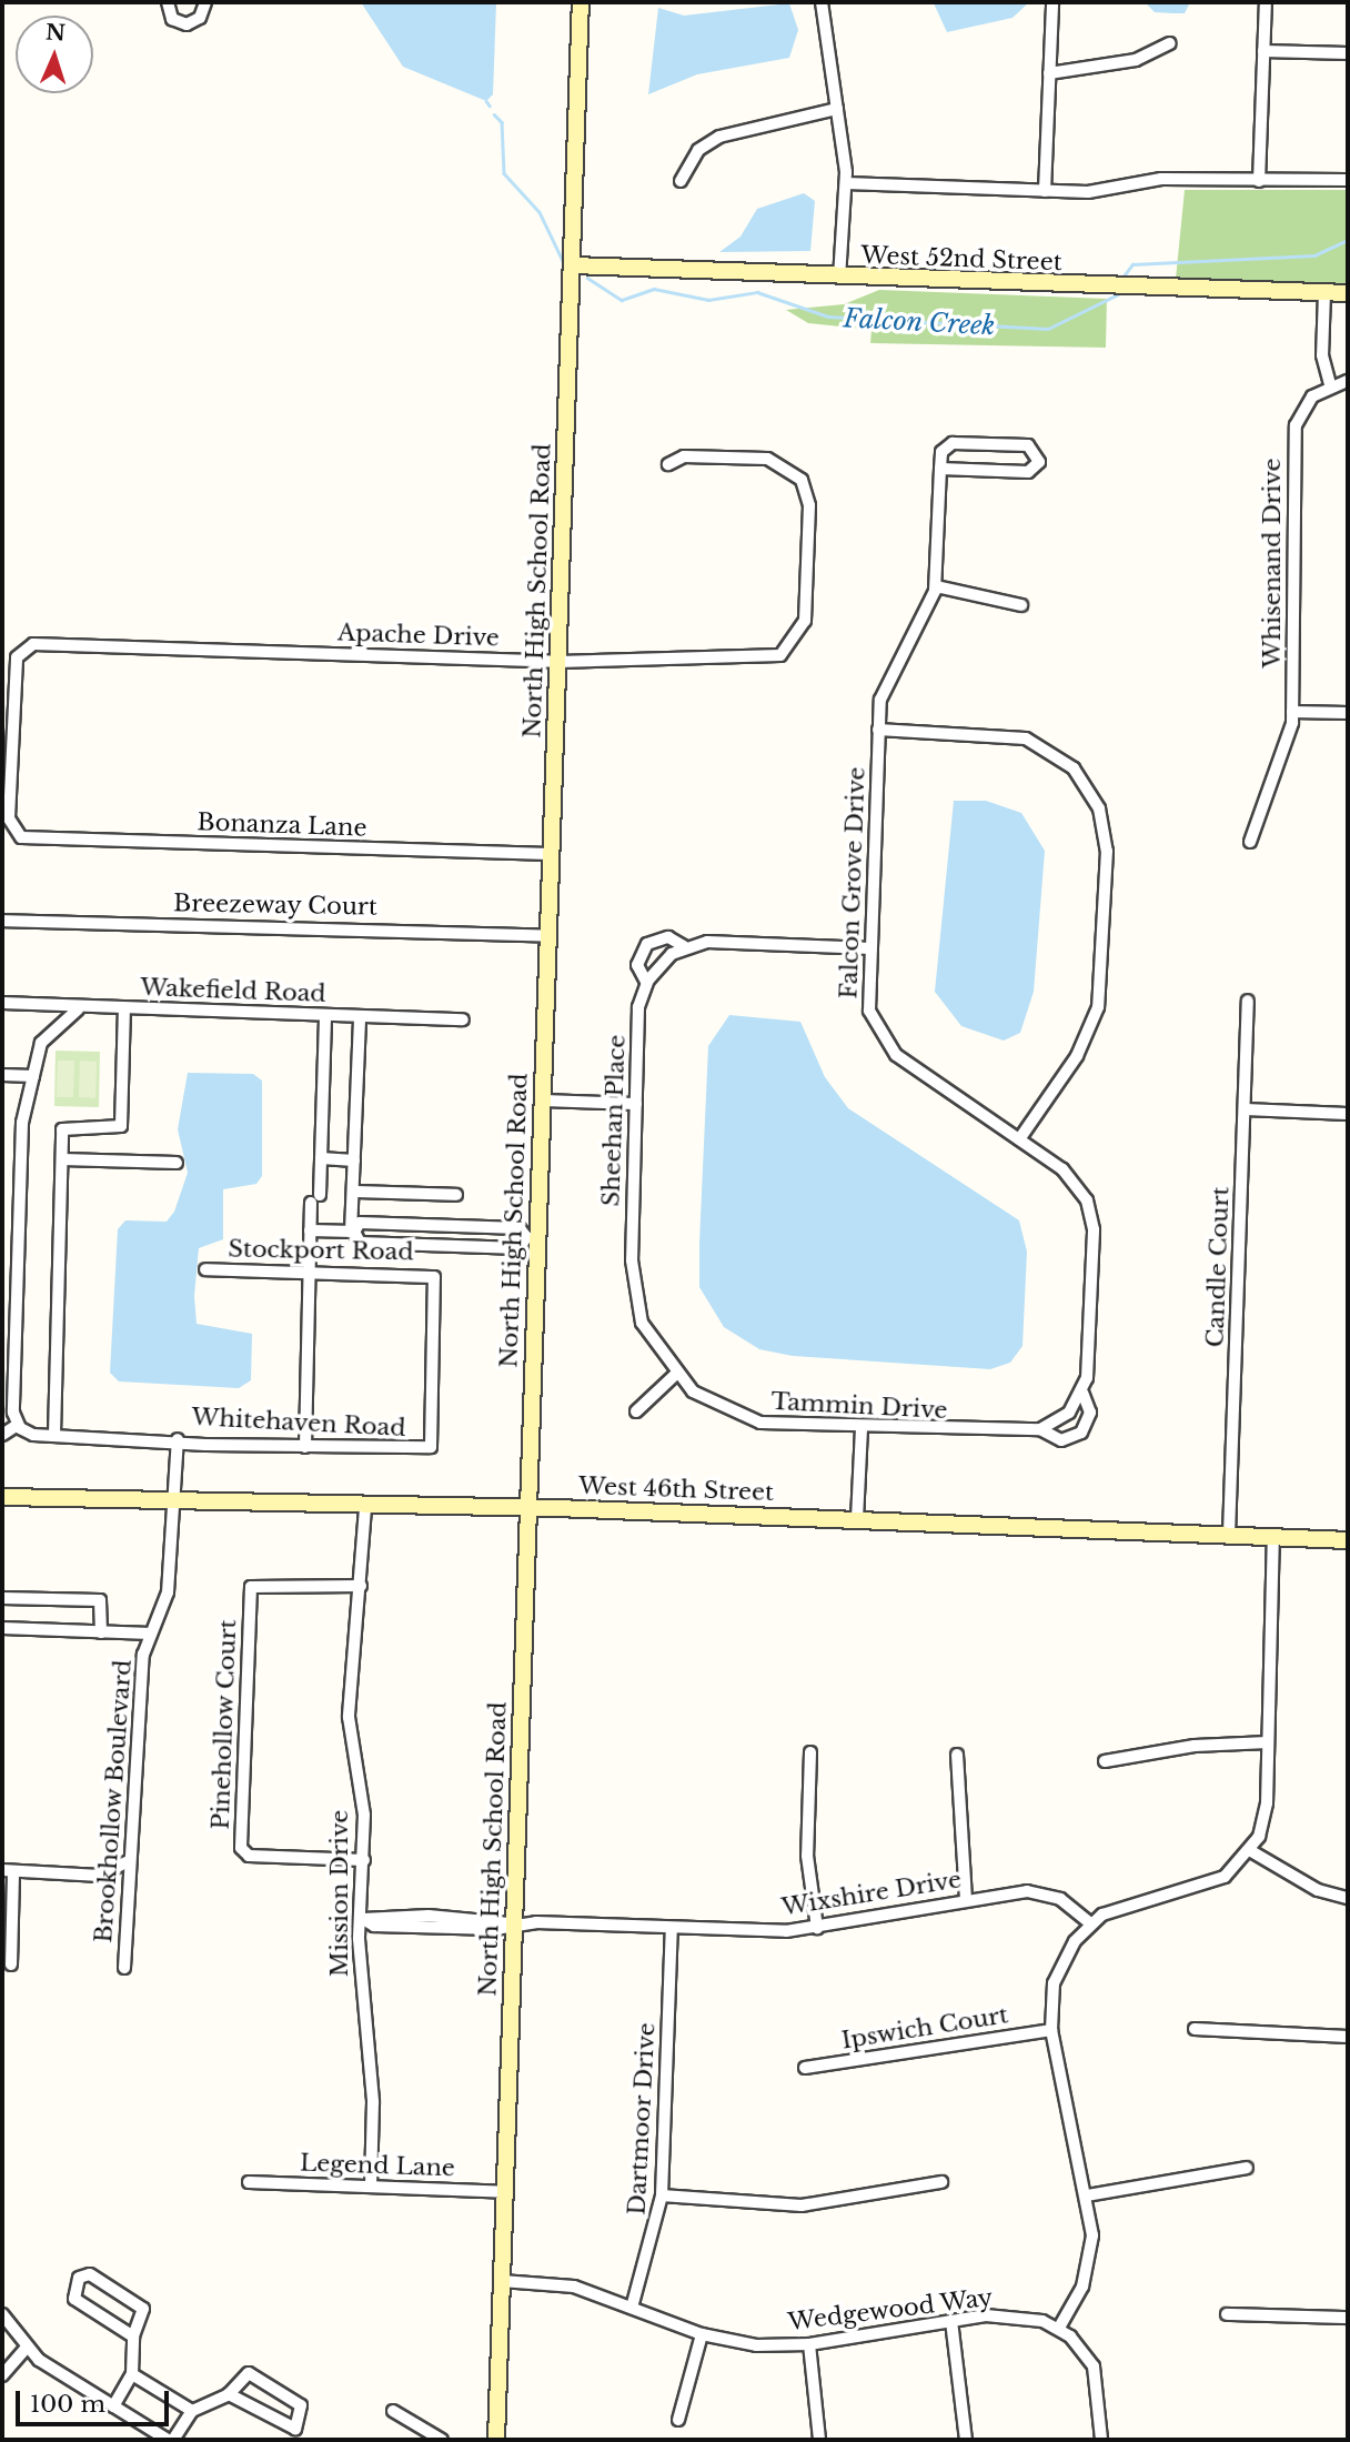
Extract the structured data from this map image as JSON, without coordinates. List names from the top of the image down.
{
  "streets": {
    "street": [
      "West 52nd Street",
      "Whisenand Drive",
      "North High School Road",
      "Apache Drive",
      "Bonanza Lane",
      "Falcon Grove Drive",
      "Breezeway Court",
      "Wakefield Road",
      "Sheehan Place",
      "Stockport Road",
      "Candle Court",
      "Tammin Drive",
      "Whitehaven Road",
      "West 46th Street",
      "Pinehollow Court",
      "Brookhollow Boulevard",
      "Mission Drive",
      "Wixshire Drive",
      "Ipswich Court",
      "Dartmoor Drive",
      "Legend Lane",
      "Wedgewood Way"
    ]
  },
  "crossings": [
    ["West 52nd Street", "North High School Road"],
    ["North High School Road", "Apache Drive"],
    ["North High School Road", "Bonanza Lane"],
    ["North High School Road", "Breezeway Court"],
    ["North High School Road", "West 46th Street"],
    ["North High School Road", "Wixshire Drive"],
    ["North High School Road", "Legend Lane"],
    ["North High School Road", "Wedgewood Way"],
    ["Apache Drive", "Bonanza Lane"],
    ["Falcon Grove Drive", "Tammin Drive"],
    ["Sheehan Place", "Tammin Drive"],
    ["Stockport Road", "Whitehaven Road"],
    ["Candle Court", "West 46th Street"],
    ["Whitehaven Road", "West 46th Street"],
    ["Whitehaven Road", "Brookhollow Boulevard"],
    ["West 46th Street", "Brookhollow Boulevard"],
    ["West 46th Street", "Mission Drive"],
    ["Pinehollow Court", "Mission Drive"],
    ["Mission Drive", "Wixshire Drive"],
    ["Mission Drive", "Legend Lane"],
    ["Wixshire Drive", "Dartmoor Drive"],
    ["Dartmoor Drive", "Wedgewood Way"]
  ],
  "water": ["Falcon Creek"],
  "scale_bar": "100 m",
  "north": "top"
}
